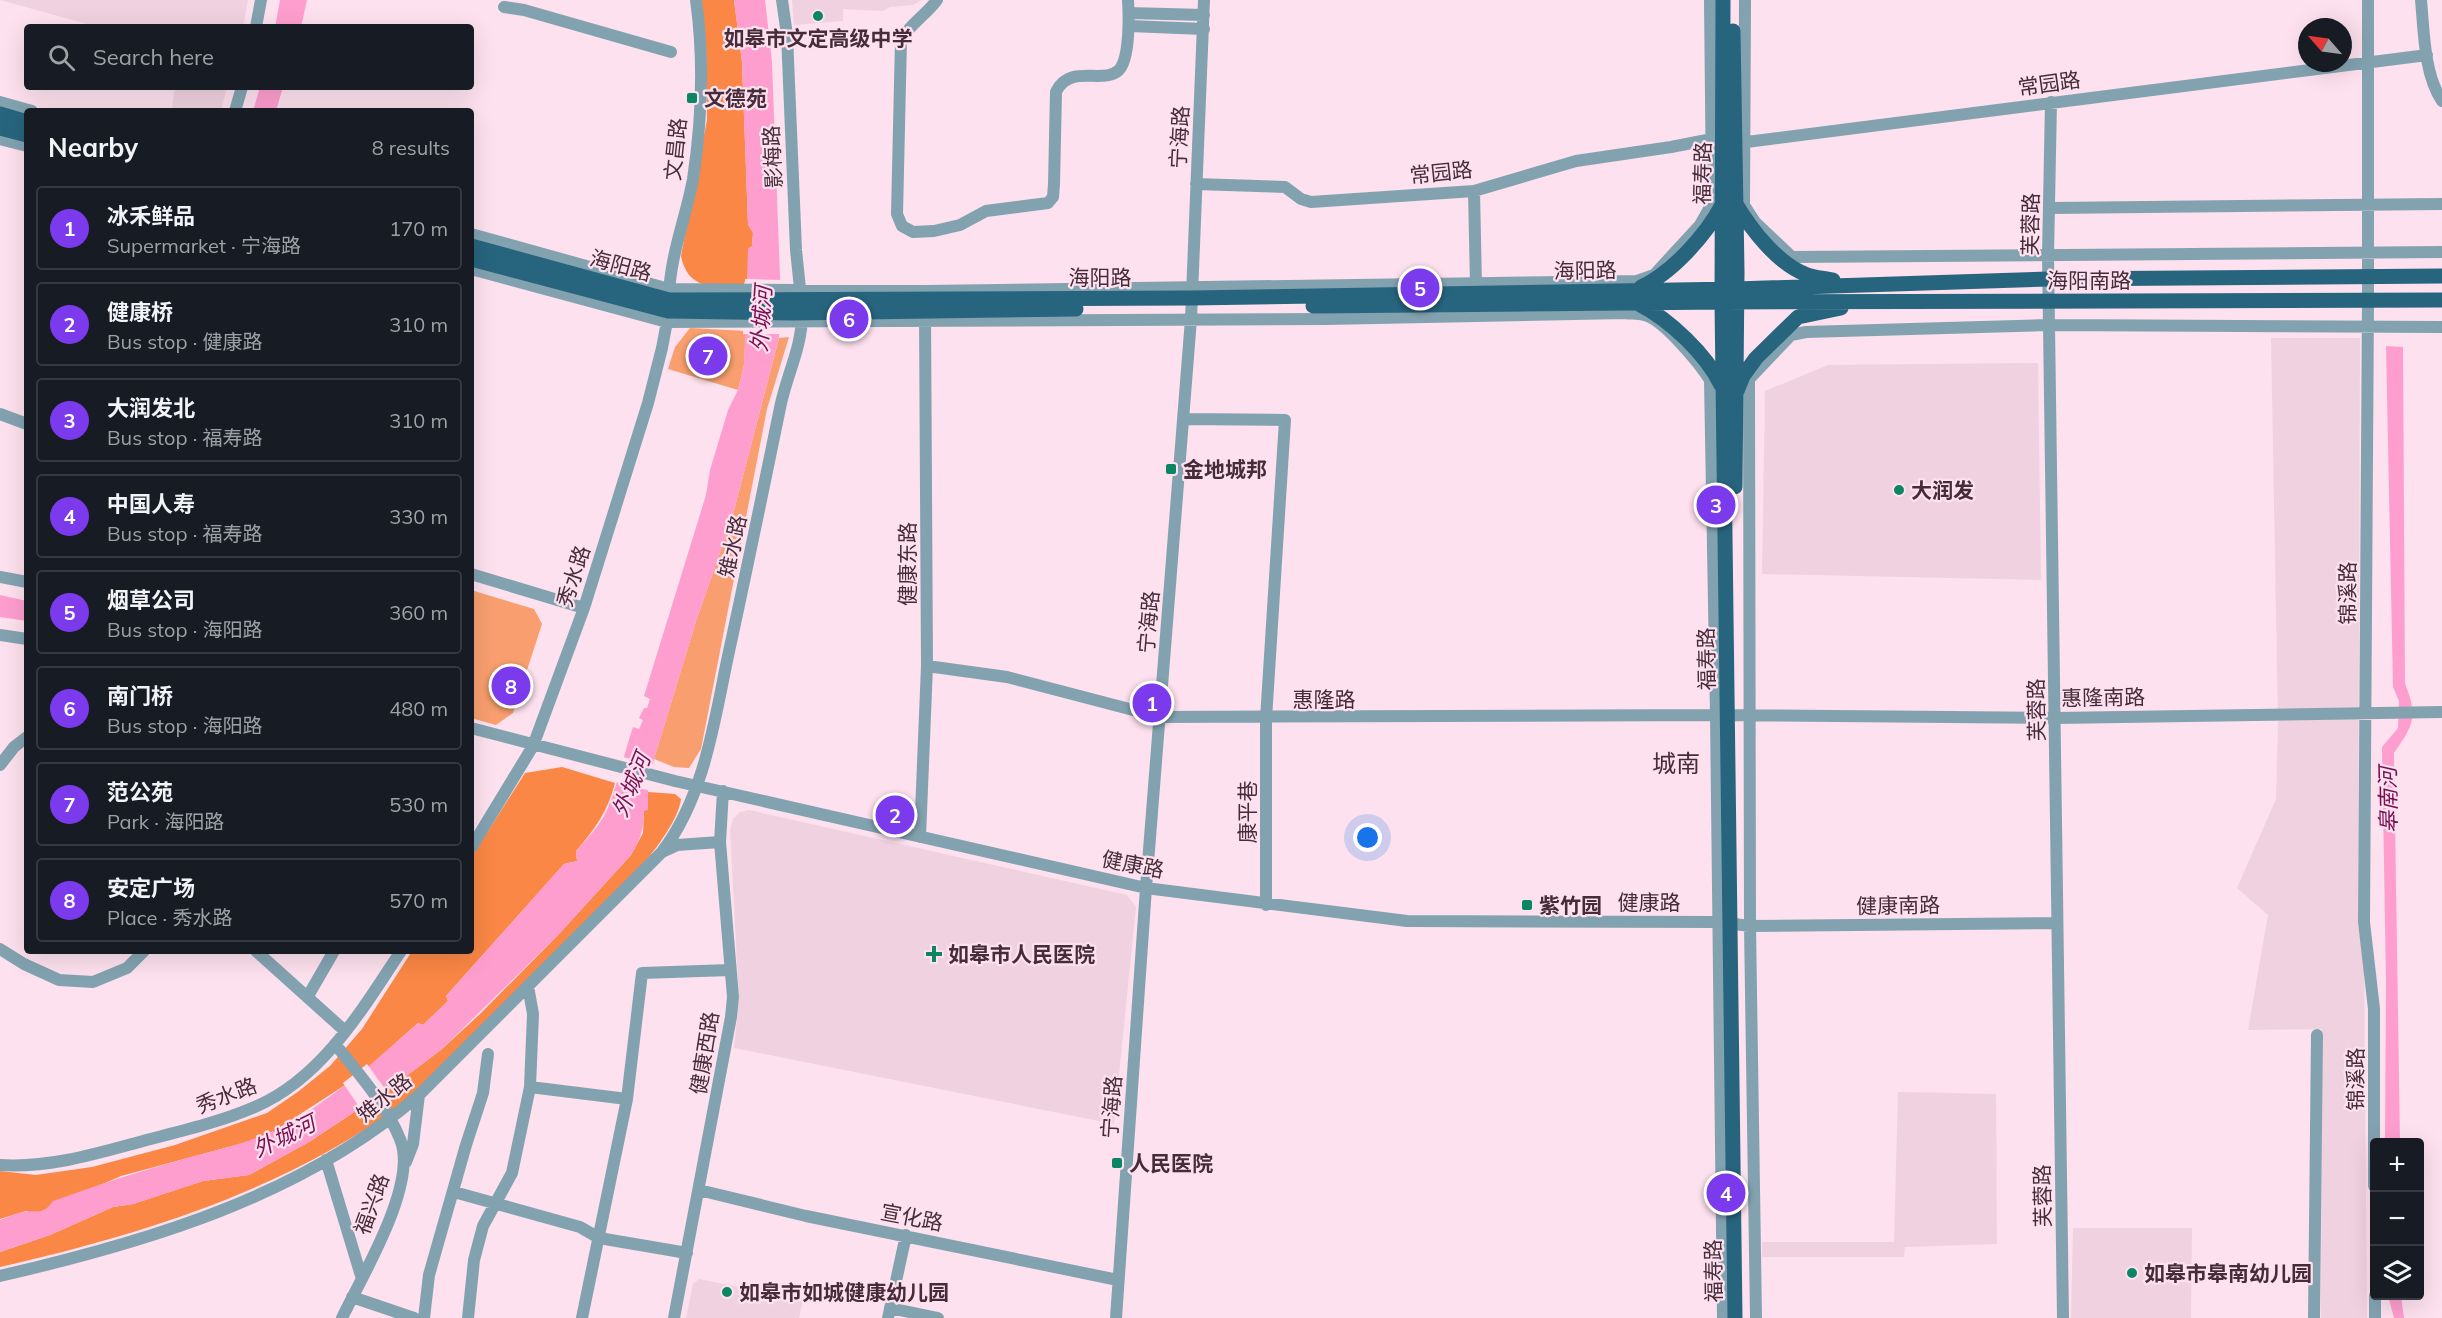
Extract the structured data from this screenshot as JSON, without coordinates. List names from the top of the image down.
{
  "streets": {
    "main road": ["福寿路", "海阳路", "海阳南路"],
    "street": [
      "常园路",
      "宁海路",
      "文昌路",
      "影梅路",
      "芙蓉路",
      "雉水路",
      "健康东路",
      "秀水路",
      "锦溪路",
      "惠隆南路",
      "惠隆路",
      "康平巷",
      "健康路",
      "健康南路",
      "健康西路",
      "福兴路",
      "宣化路"
    ]
  },
  "crossings": [
    ["常园路", "宁海路"],
    ["常园路", "福寿路"],
    ["常园路", "芙蓉路"],
    ["常园路", "锦溪路"],
    ["宁海路", "海阳路"],
    ["宁海路", "惠隆路"],
    ["宁海路", "康平巷"],
    ["宁海路", "健康路"],
    ["宁海路", "宣化路"],
    ["文昌路", "海阳路"],
    ["文昌路", "秀水路"],
    ["影梅路", "海阳路"],
    ["影梅路", "雉水路"],
    ["福寿路", "海阳路"],
    ["福寿路", "海阳南路"],
    ["福寿路", "惠隆南路"],
    ["福寿路", "惠隆路"],
    ["福寿路", "健康路"],
    ["福寿路", "健康南路"],
    ["芙蓉路", "海阳南路"],
    ["芙蓉路", "惠隆南路"],
    ["芙蓉路", "健康南路"],
    ["海阳路", "海阳南路"],
    ["海阳路", "雉水路"],
    ["海阳路", "健康东路"],
    ["海阳路", "秀水路"],
    ["海阳南路", "锦溪路"],
    ["雉水路", "健康路"],
    ["雉水路", "健康西路"],
    ["雉水路", "福兴路"],
    ["健康东路", "惠隆路"],
    ["健康东路", "健康路"],
    ["秀水路", "健康路"],
    ["秀水路", "福兴路"],
    ["锦溪路", "惠隆南路"],
    ["惠隆南路", "惠隆路"],
    ["惠隆路", "康平巷"],
    ["康平巷", "健康路"],
    ["健康路", "健康南路"],
    ["健康路", "健康西路"],
    ["健康西路", "宣化路"]
  ],
  "districts": ["城南"],
  "water": ["外城河", "皋南河"],
  "places": {
    "other": [
      "如皋市文定高级中学",
      "大润发",
      "如皋市皋南幼儿园",
      "如皋市如城健康幼儿园"
    ],
    "transit": [
      "文德苑",
      "金地城邦",
      "紫竹园",
      "人民医院"
    ],
    "health": ["如皋市人民医院"]
  },
  "north": "top left",
  "page": {
    "search": "Search here",
    "heading": ["Nearby", "8 results"],
    "list": [
      {
        "mark": "1",
        "name": "冰禾鲜品",
        "note": "Supermarket · 宁海路",
        "value": "170 m"
      },
      {
        "mark": "2",
        "name": "健康桥",
        "note": "Bus stop · 健康路",
        "value": "310 m"
      },
      {
        "mark": "3",
        "name": "大润发北",
        "note": "Bus stop · 福寿路",
        "value": "310 m"
      },
      {
        "mark": "4",
        "name": "中国人寿",
        "note": "Bus stop · 福寿路",
        "value": "330 m"
      },
      {
        "mark": "5",
        "name": "烟草公司",
        "note": "Bus stop · 海阳路",
        "value": "360 m"
      },
      {
        "mark": "6",
        "name": "南门桥",
        "note": "Bus stop · 海阳路",
        "value": "480 m"
      },
      {
        "mark": "7",
        "name": "范公苑",
        "note": "Park · 海阳路",
        "value": "530 m"
      },
      {
        "mark": "8",
        "name": "安定广场",
        "note": "Place · 秀水路",
        "value": "570 m"
      }
    ],
    "pins": [
      "5",
      "6",
      "7",
      "3",
      "8",
      "1",
      "2",
      "4"
    ],
    "map_buttons": ["+", "−"]
  }
}
